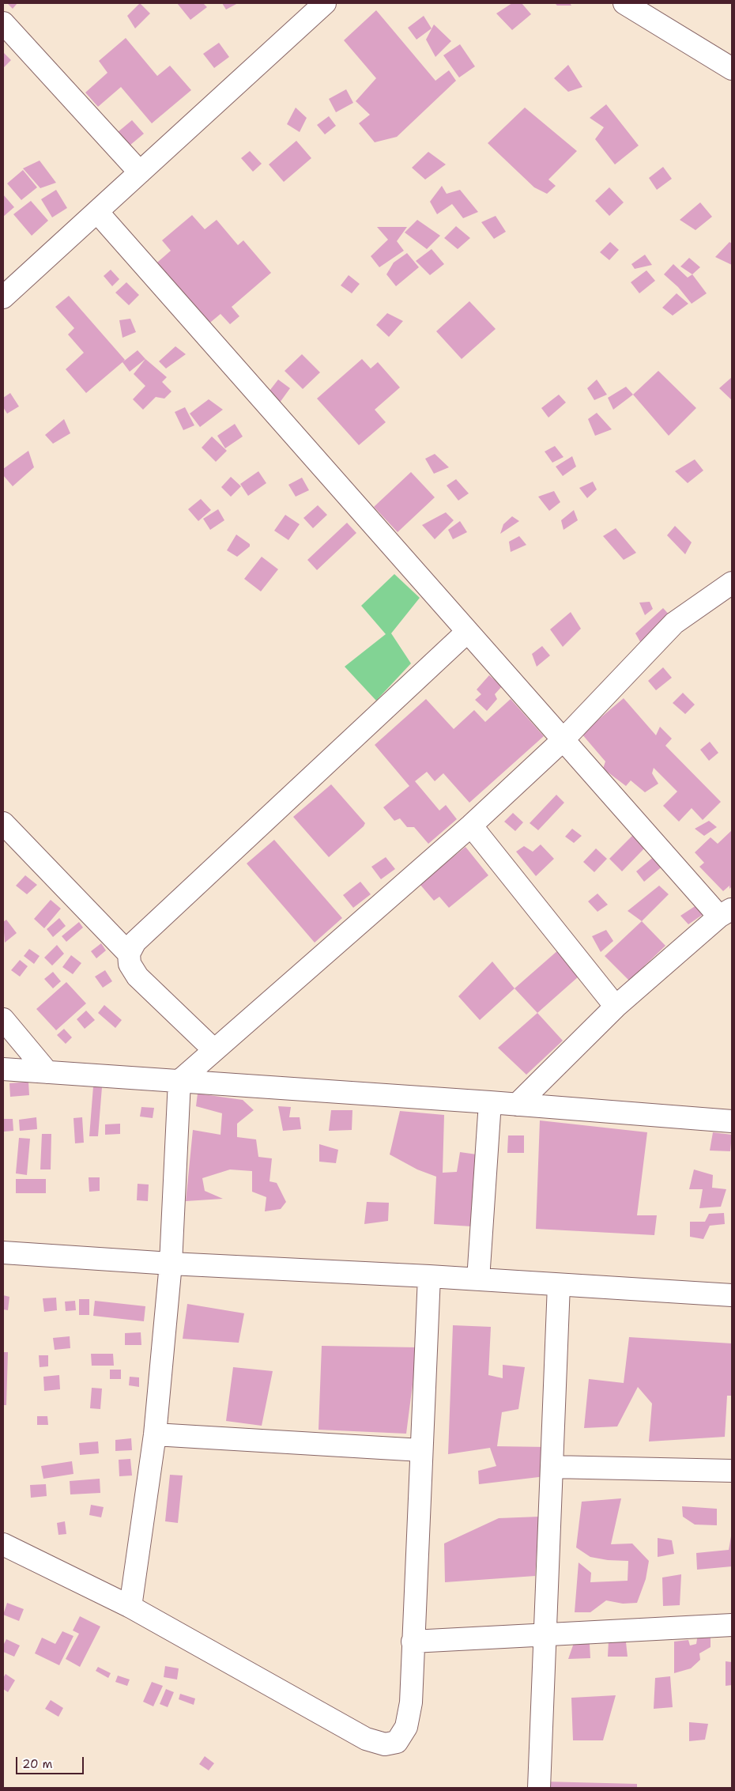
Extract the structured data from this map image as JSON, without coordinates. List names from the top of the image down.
{
  "scale_bar": "20 m"
}
